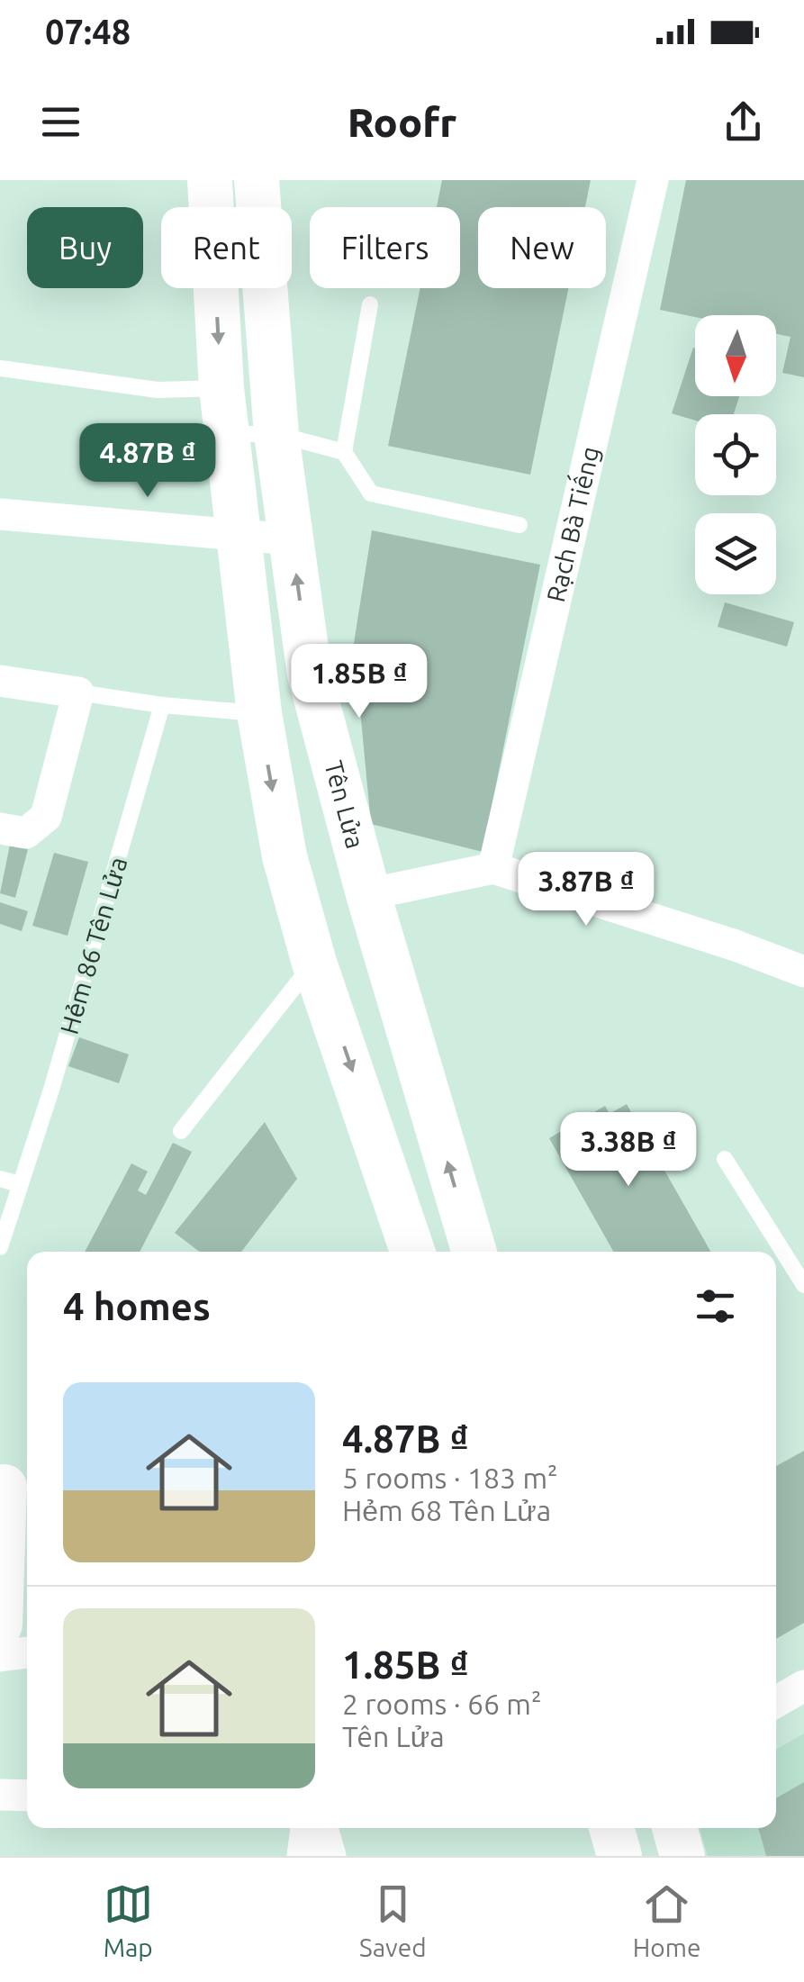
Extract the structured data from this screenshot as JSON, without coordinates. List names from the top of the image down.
{
  "streets": {
    "main road": ["Tên Lửa"],
    "street": ["Rạch Bà Tiếng"],
    "lane": ["Hẻm 86 Tên Lửa"]
  },
  "north": "bottom",
  "page": {
    "status": "07:48",
    "header": "Roofr",
    "chip": [
      "Buy",
      "Rent",
      "Filters",
      "New"
    ],
    "price": [
      "4.87B ₫",
      "1.85B ₫",
      "3.87B ₫",
      "3.38B ₫"
    ],
    "heading": "4 homes",
    "list": [
      {
        "name": "4.87B ₫",
        "note": "5 rooms · 183 m² · Hẻm 68 Tên Lửa"
      },
      {
        "name": "1.85B ₫",
        "note": "2 rooms · 66 m² · Tên Lửa"
      }
    ],
    "tabs": ["Map", "Saved", "Home"]
  }
}
